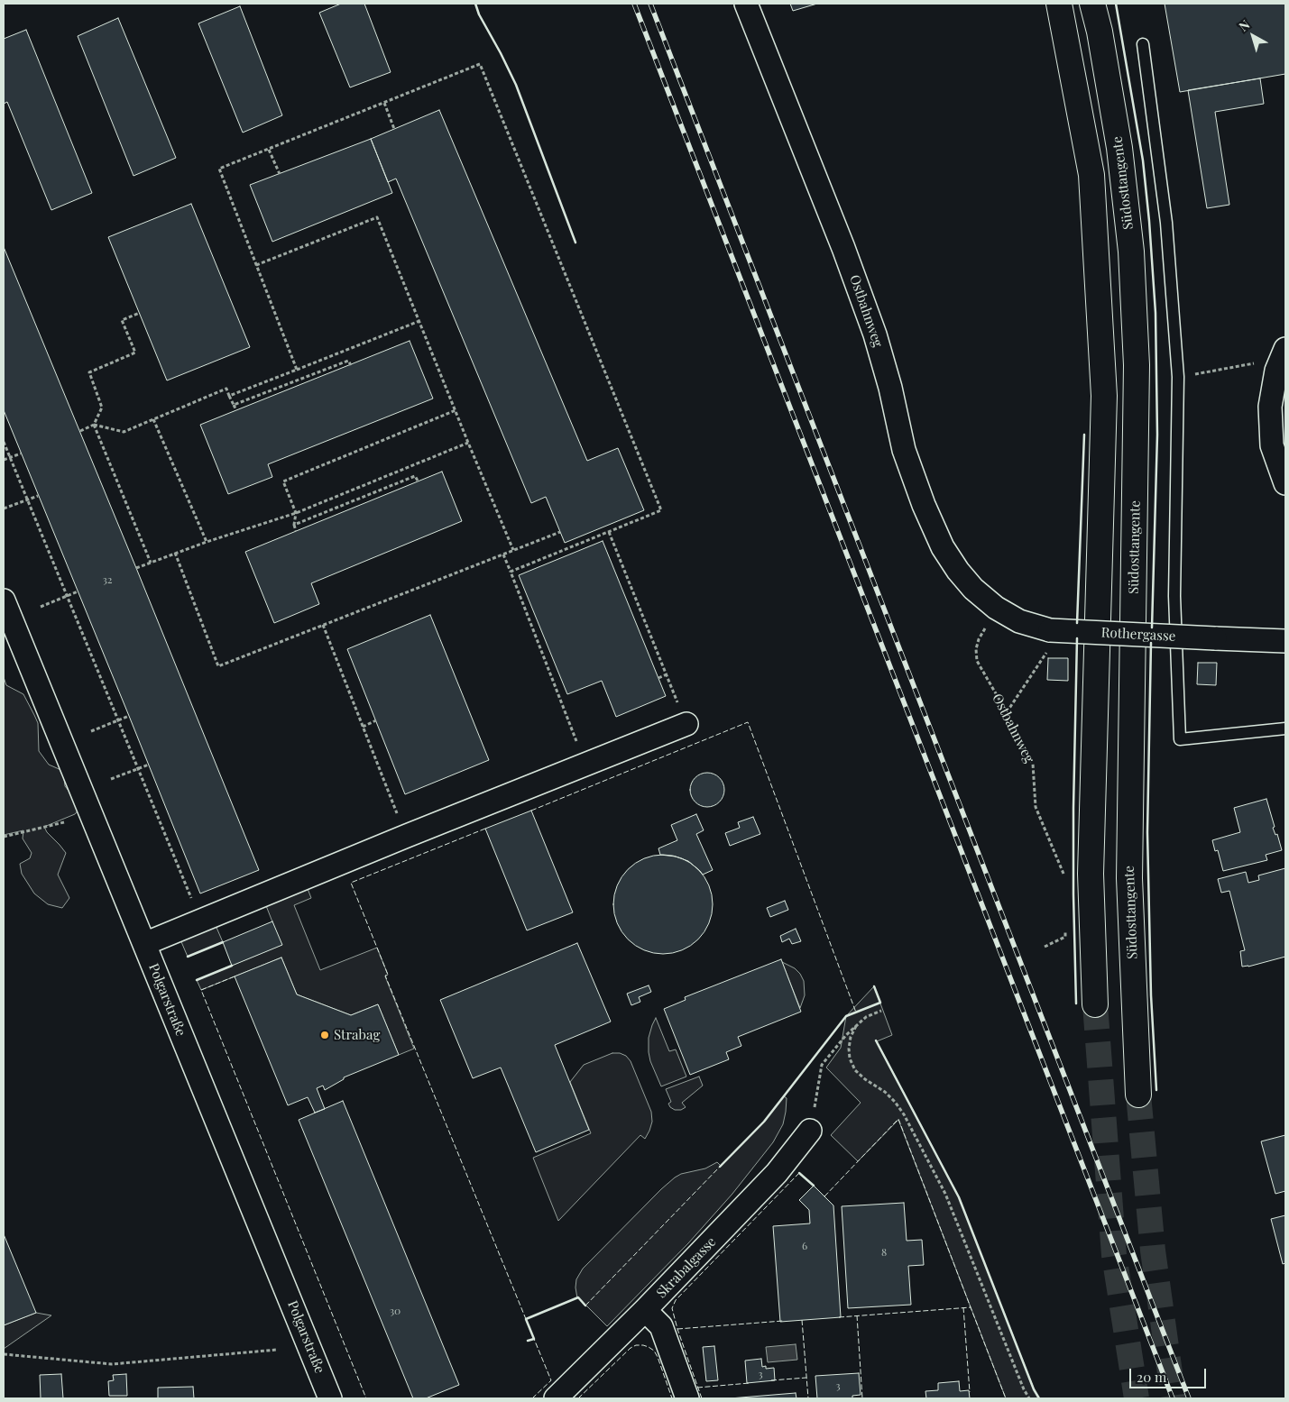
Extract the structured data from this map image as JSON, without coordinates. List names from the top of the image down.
{
  "streets": {
    "highway": ["Südosttangente"],
    "street": [
      "Ostbahnweg",
      "Rothergasse",
      "Polgarstraße",
      "Skrabalgasse"
    ]
  },
  "crossings": [
    ["Ostbahnweg", "Rothergasse"]
  ],
  "places": ["Strabag"],
  "house_numbers": [
    "32",
    "6",
    "8",
    "30",
    "3",
    "3"
  ],
  "scale_bar": "20 m",
  "north": "top left"
}
